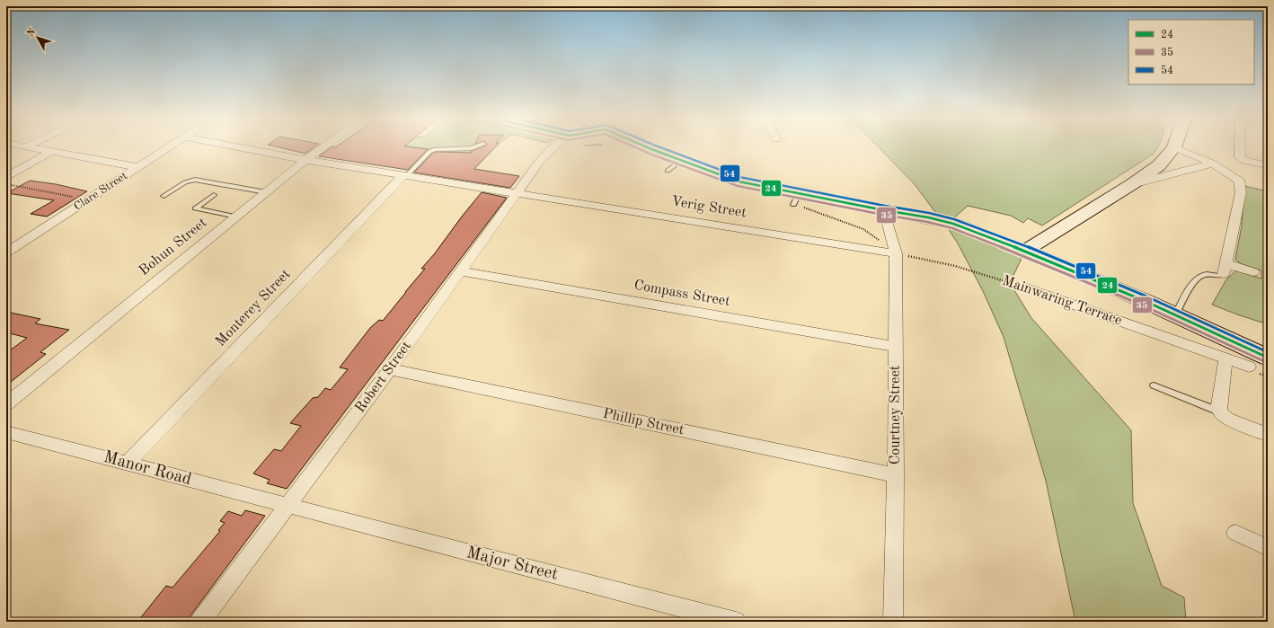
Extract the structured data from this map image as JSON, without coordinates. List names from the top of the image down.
{
  "streets": {
    "street": [
      "Clare Street",
      "Verig Street",
      "Bohun Street",
      "Compass Street",
      "Mainwaring Terrace",
      "Monterey Street",
      "Robert Street",
      "Courtney Street",
      "Phillip Street",
      "Manor Road",
      "Major Street"
    ]
  },
  "crossings": [
    ["Verig Street", "Bohun Street"],
    ["Verig Street", "Mainwaring Terrace"],
    ["Verig Street", "Monterey Street"],
    ["Verig Street", "Robert Street"],
    ["Verig Street", "Courtney Street"],
    ["Compass Street", "Robert Street"],
    ["Compass Street", "Courtney Street"],
    ["Mainwaring Terrace", "Courtney Street"],
    ["Monterey Street", "Manor Road"],
    ["Robert Street", "Phillip Street"],
    ["Robert Street", "Manor Road"],
    ["Robert Street", "Major Street"],
    ["Courtney Street", "Phillip Street"],
    ["Manor Road", "Major Street"]
  ],
  "lines": ["transit line 24", "transit line 35", "transit line 54"],
  "legend": ["24", "35", "54"],
  "north": "top left"
}
